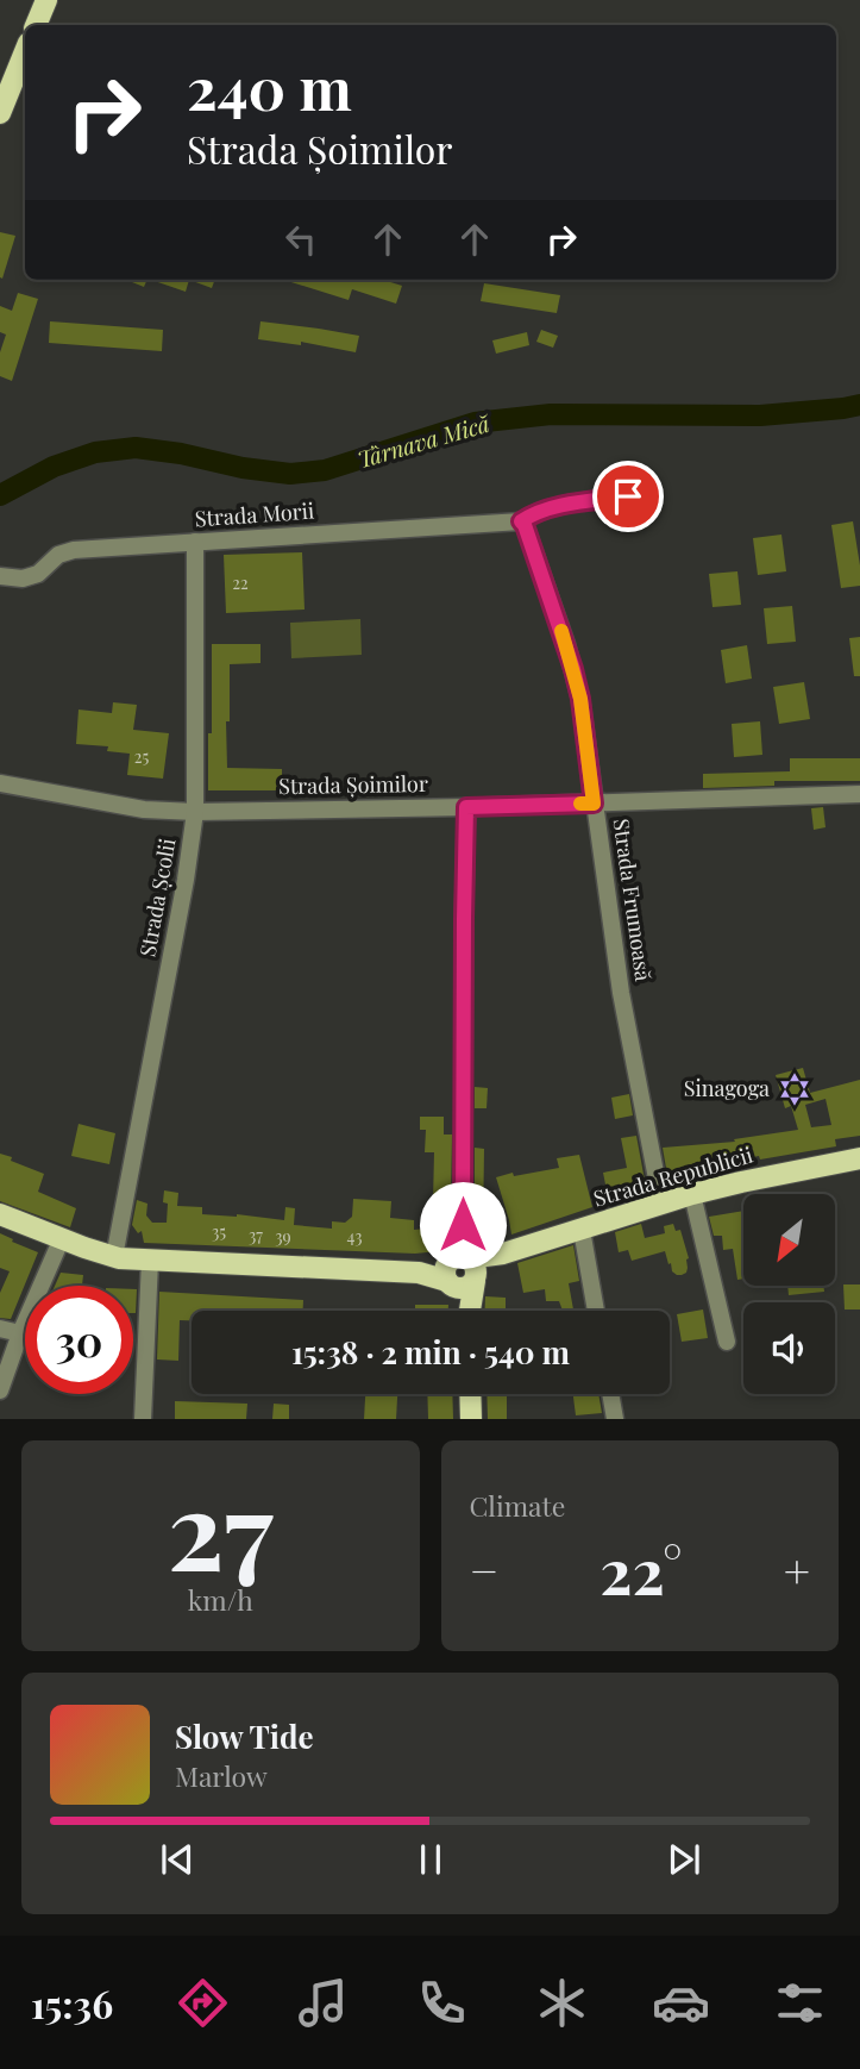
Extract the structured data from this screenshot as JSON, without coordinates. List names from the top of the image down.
{
  "streets": {
    "main road": ["Strada Republicii"],
    "street": [
      "Strada Morii",
      "Strada Șoimilor",
      "Strada Școlii",
      "Strada Frumoasă"
    ]
  },
  "crossings": [
    ["Strada Morii", "Strada Școlii"],
    ["Strada Morii", "Strada Frumoasă"],
    ["Strada Șoimilor", "Strada Școlii"],
    ["Strada Șoimilor", "Strada Frumoasă"],
    ["Strada Școlii", "Strada Republicii"],
    ["Strada Frumoasă", "Strada Republicii"]
  ],
  "water": ["Târnava Mică"],
  "places": {
    "synagogue": ["Sinagoga"]
  },
  "house_numbers": [
    "22",
    "25",
    "35",
    "37",
    "39",
    "43"
  ],
  "north": "bottom left",
  "page": {
    "turn": ["240 m", "Strada Șoimilor"],
    "limit": "30",
    "trip": "15:38 · 2 min · 540 m",
    "tile": [
      ["27", "km/h"],
      "Climate"
    ],
    "heat": ["−", "22°", "+"],
    "song": ["Slow Tide", "Marlow"],
    "tabs": "15:36"
  }
}
